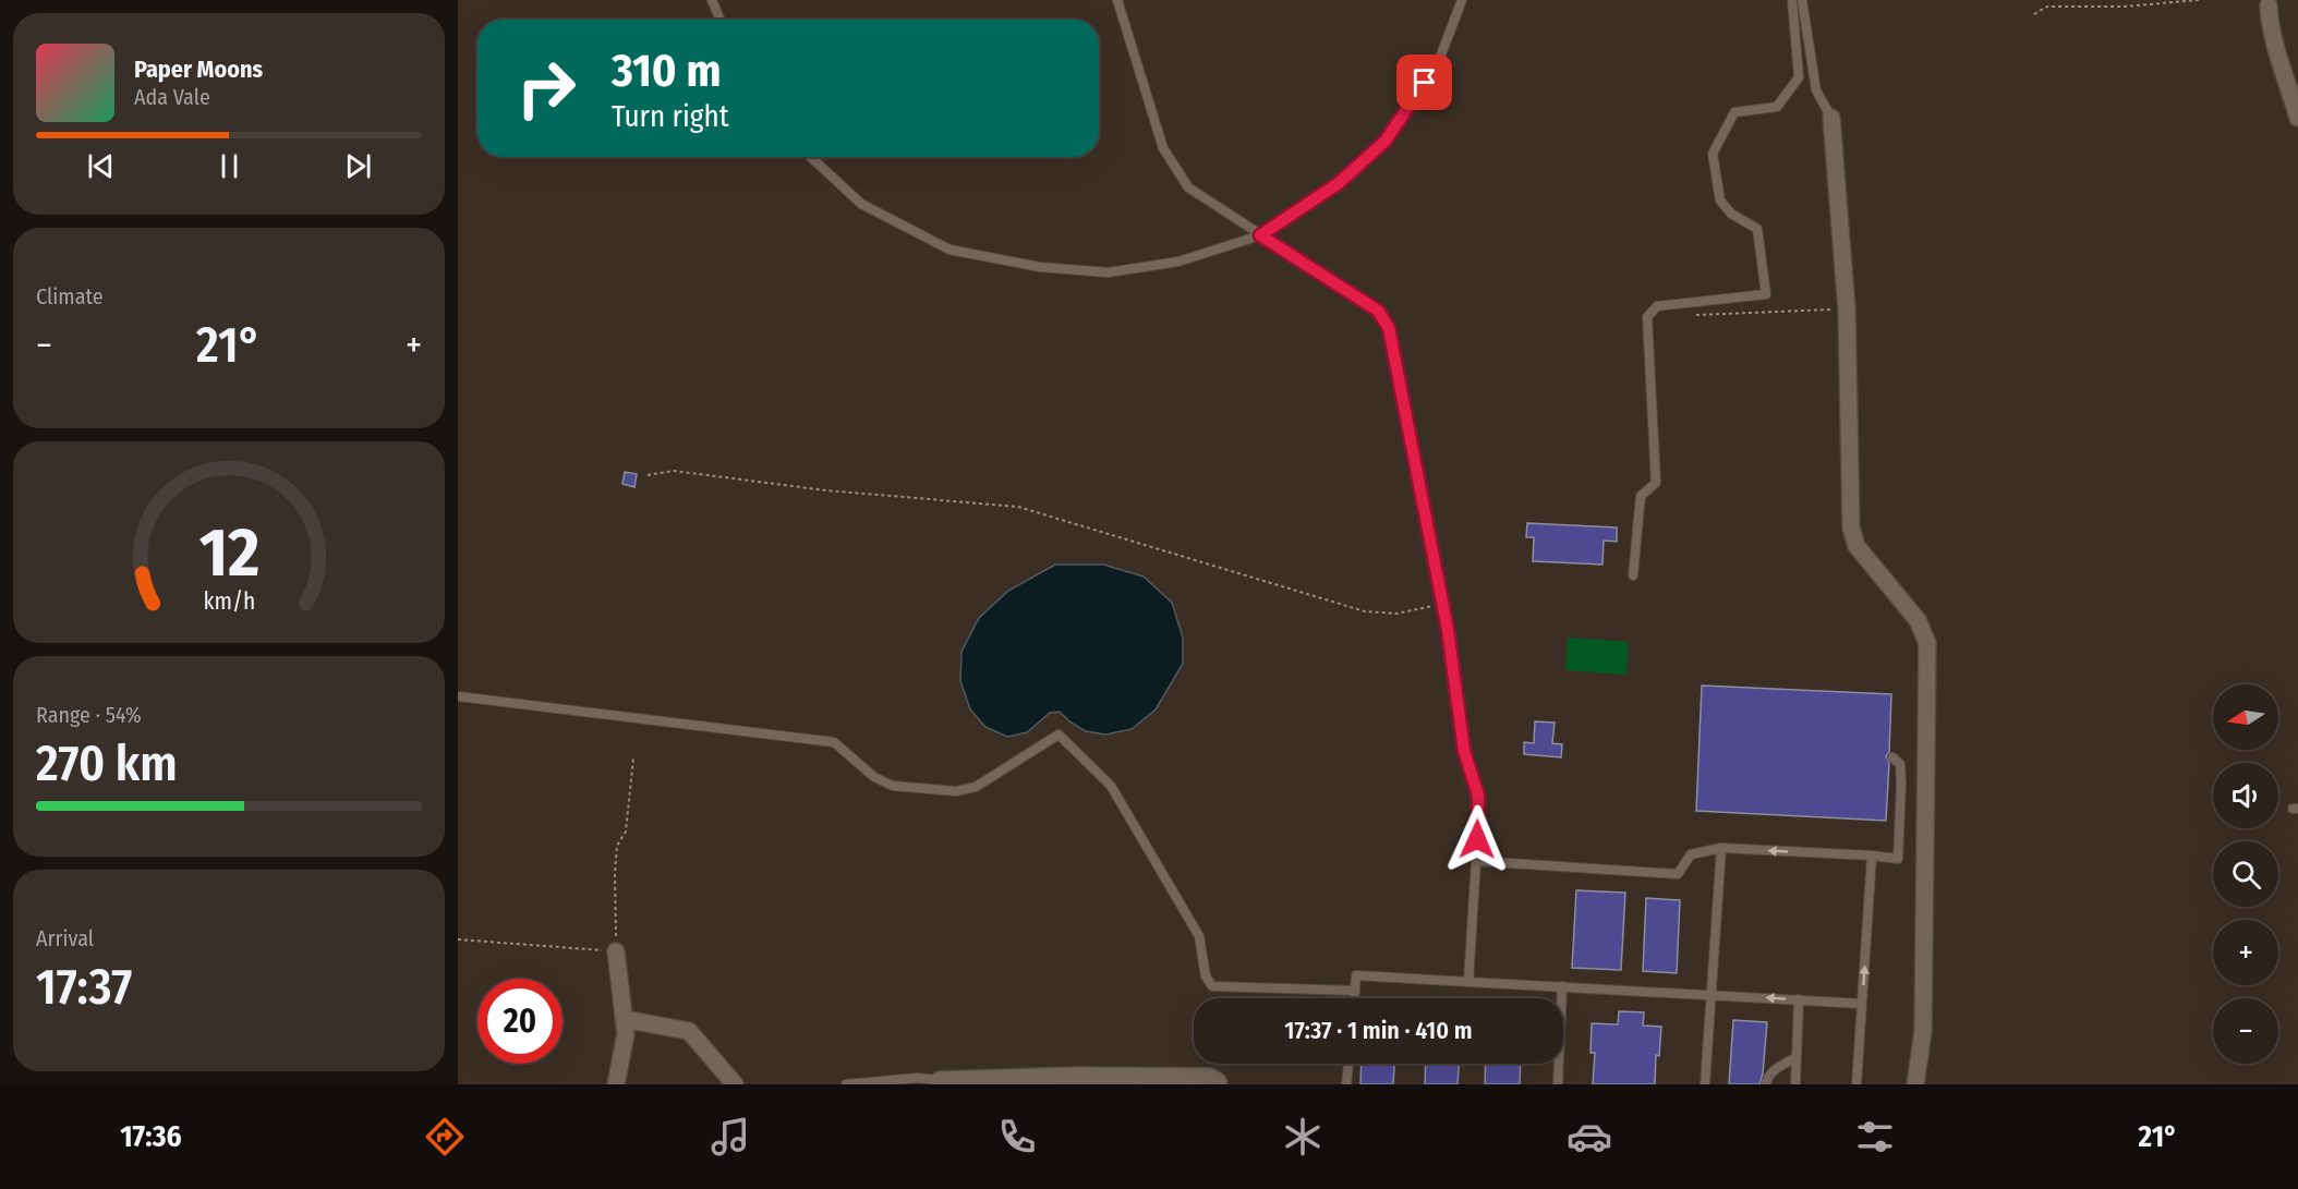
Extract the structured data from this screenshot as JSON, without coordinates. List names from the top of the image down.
{
  "north": "left",
  "page": {
    "turn": ["310 m", "Turn right"],
    "song": ["Paper Moons", "Ada Vale"],
    "tile": [
      "Climate",
      ["Range · 54%", "270 km"],
      ["Arrival", "17:37"]
    ],
    "heat": ["−", "21°", "+"],
    "map_buttons": ["+", "−"],
    "limit": "20",
    "trip": "17:37 · 1 min · 410 m",
    "tabs": ["17:36", "21°"],
    "gauge": ["12", "km/h"]
  }
}
